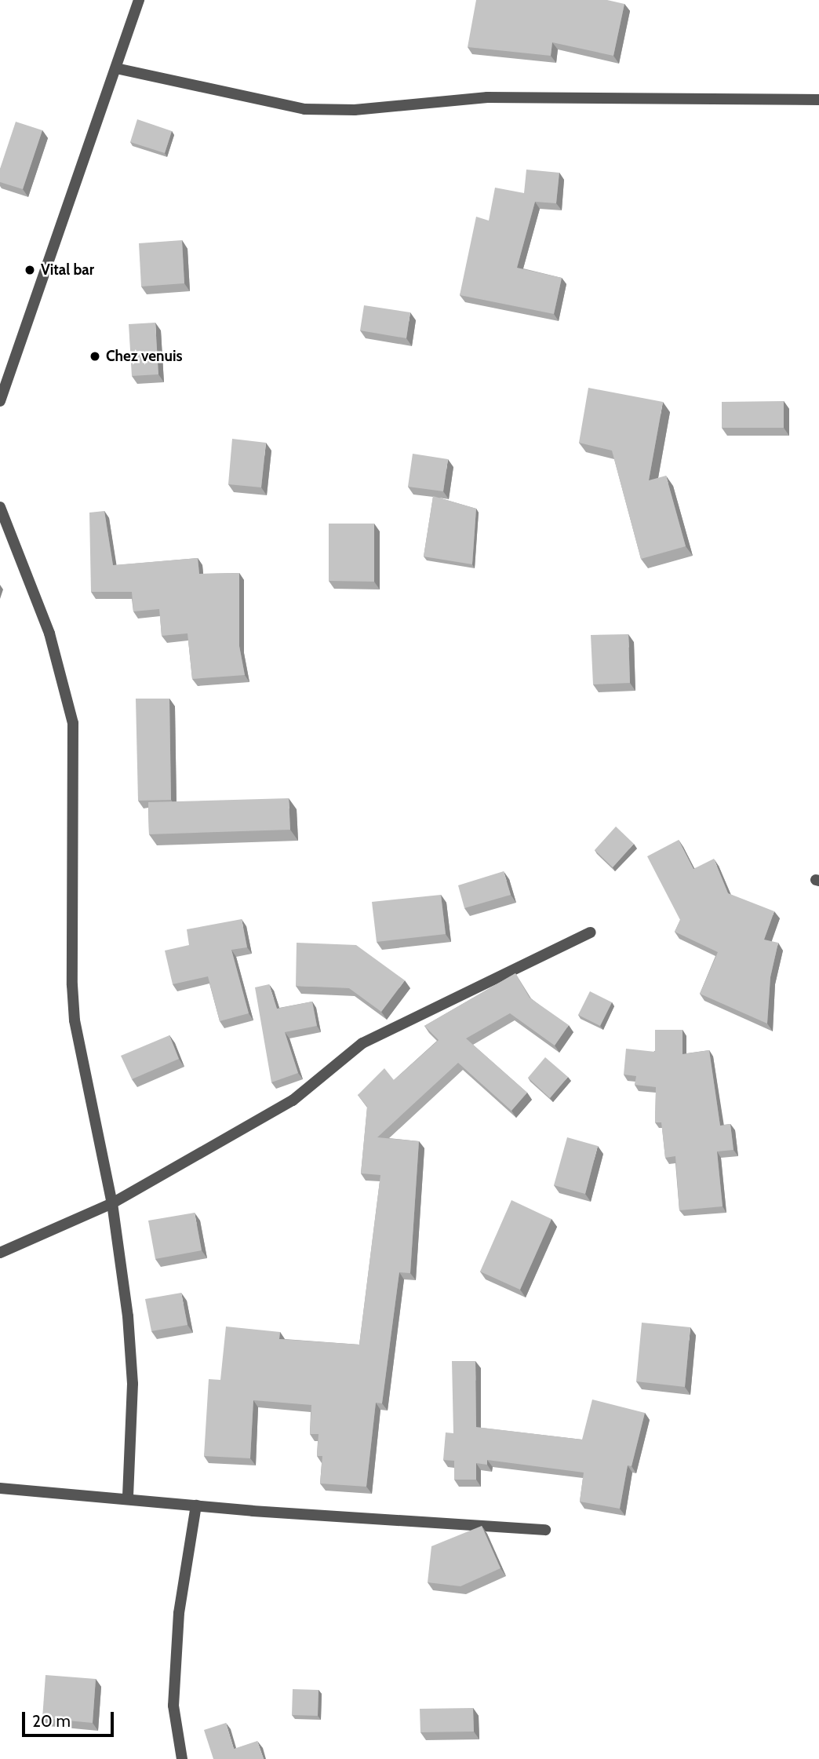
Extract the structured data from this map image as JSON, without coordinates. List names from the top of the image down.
{
  "places": ["Vital bar", "Chez venuis"],
  "scale_bar": "20 m"
}
